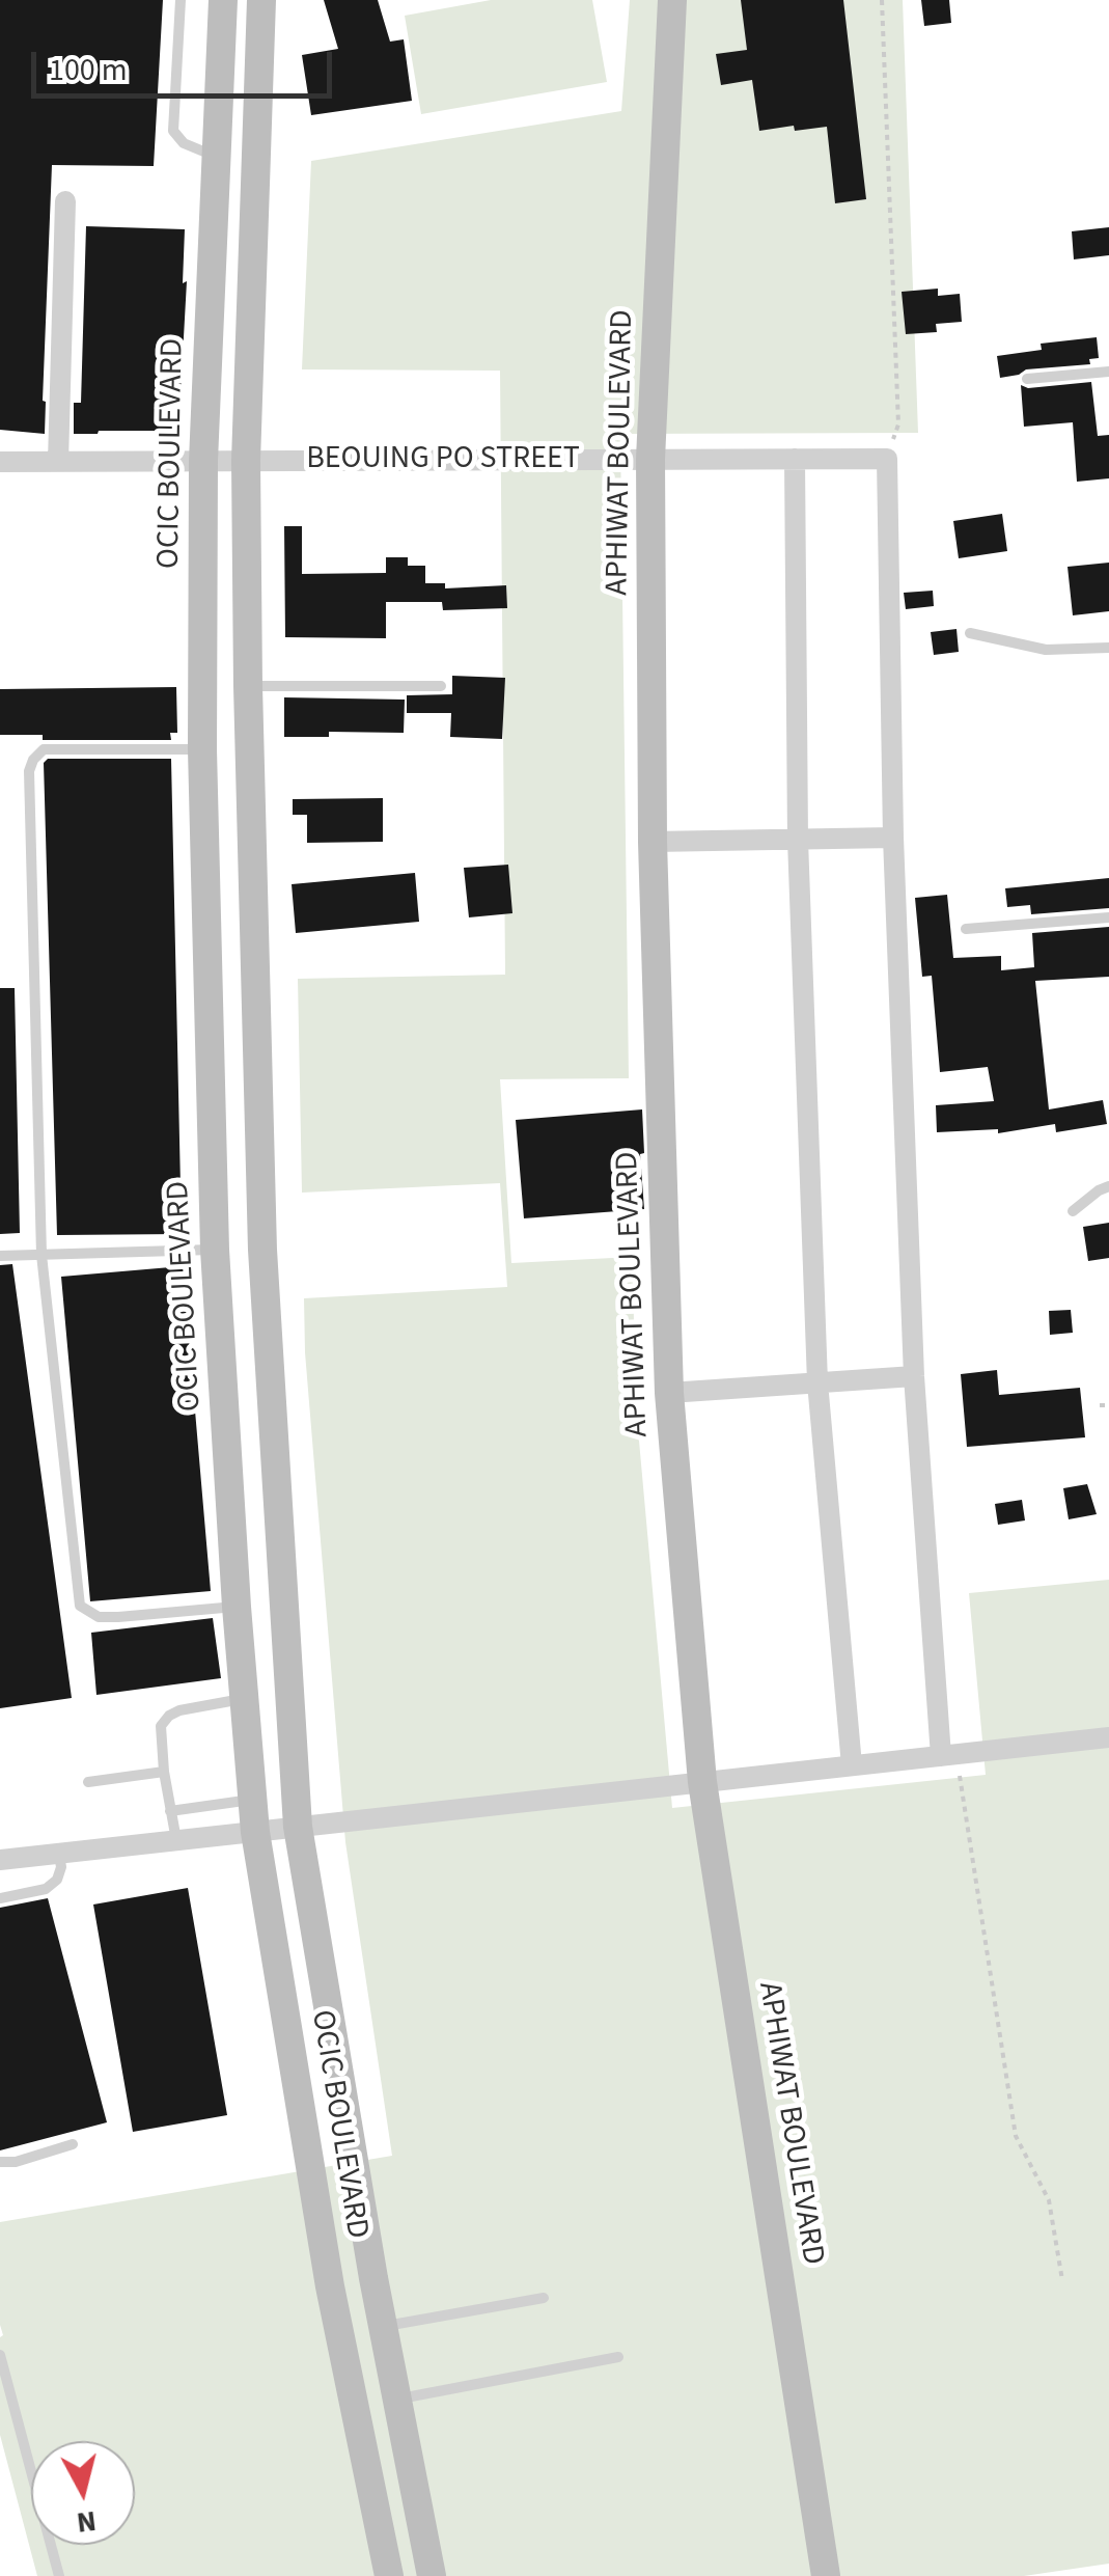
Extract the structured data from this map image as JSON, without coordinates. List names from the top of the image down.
{
  "streets": {
    "street": ["APHIWAT BOULEVARD", "OCIC BOULEVARD", "BEOUING PO STREET"]
  },
  "crossings": [
    ["APHIWAT BOULEVARD", "BEOUING PO STREET"],
    ["OCIC BOULEVARD", "BEOUING PO STREET"]
  ],
  "scale_bar": "100 m",
  "north": "bottom"
}
